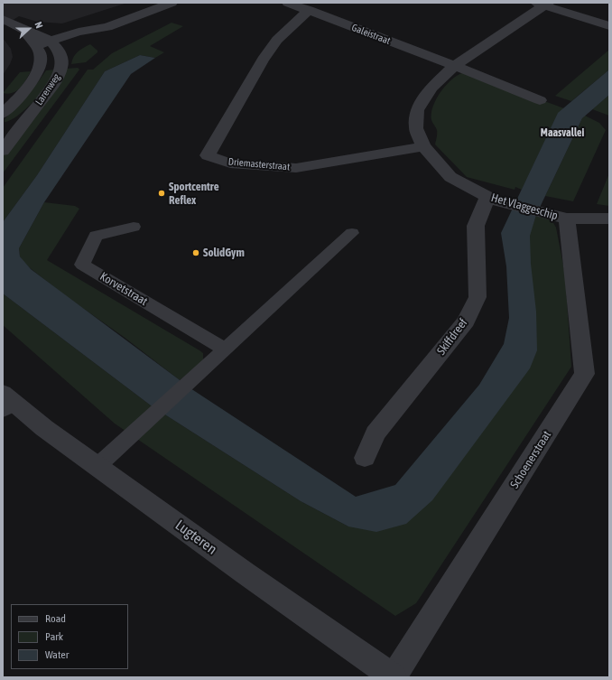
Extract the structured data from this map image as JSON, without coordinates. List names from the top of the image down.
{
  "streets": {
    "street": [
      "Galeistraat",
      "Larenweg",
      "Driemasterstraat",
      "Het Vlaggeschip",
      "Skiffdreef",
      "Schoenerstraat",
      "Lugteren"
    ],
    "lane": ["Korvetstraat"]
  },
  "crossings": [
    ["Galeistraat", "Driemasterstraat"],
    ["Galeistraat", "Het Vlaggeschip"],
    ["Driemasterstraat", "Het Vlaggeschip"],
    ["Het Vlaggeschip", "Skiffdreef"],
    ["Het Vlaggeschip", "Schoenerstraat"],
    ["Schoenerstraat", "Lugteren"]
  ],
  "districts": ["Maasvallei"],
  "places": ["Sportcentre Reflex", "SolidGym"],
  "legend": ["Road", "Park", "Water"],
  "north": "right"
}
